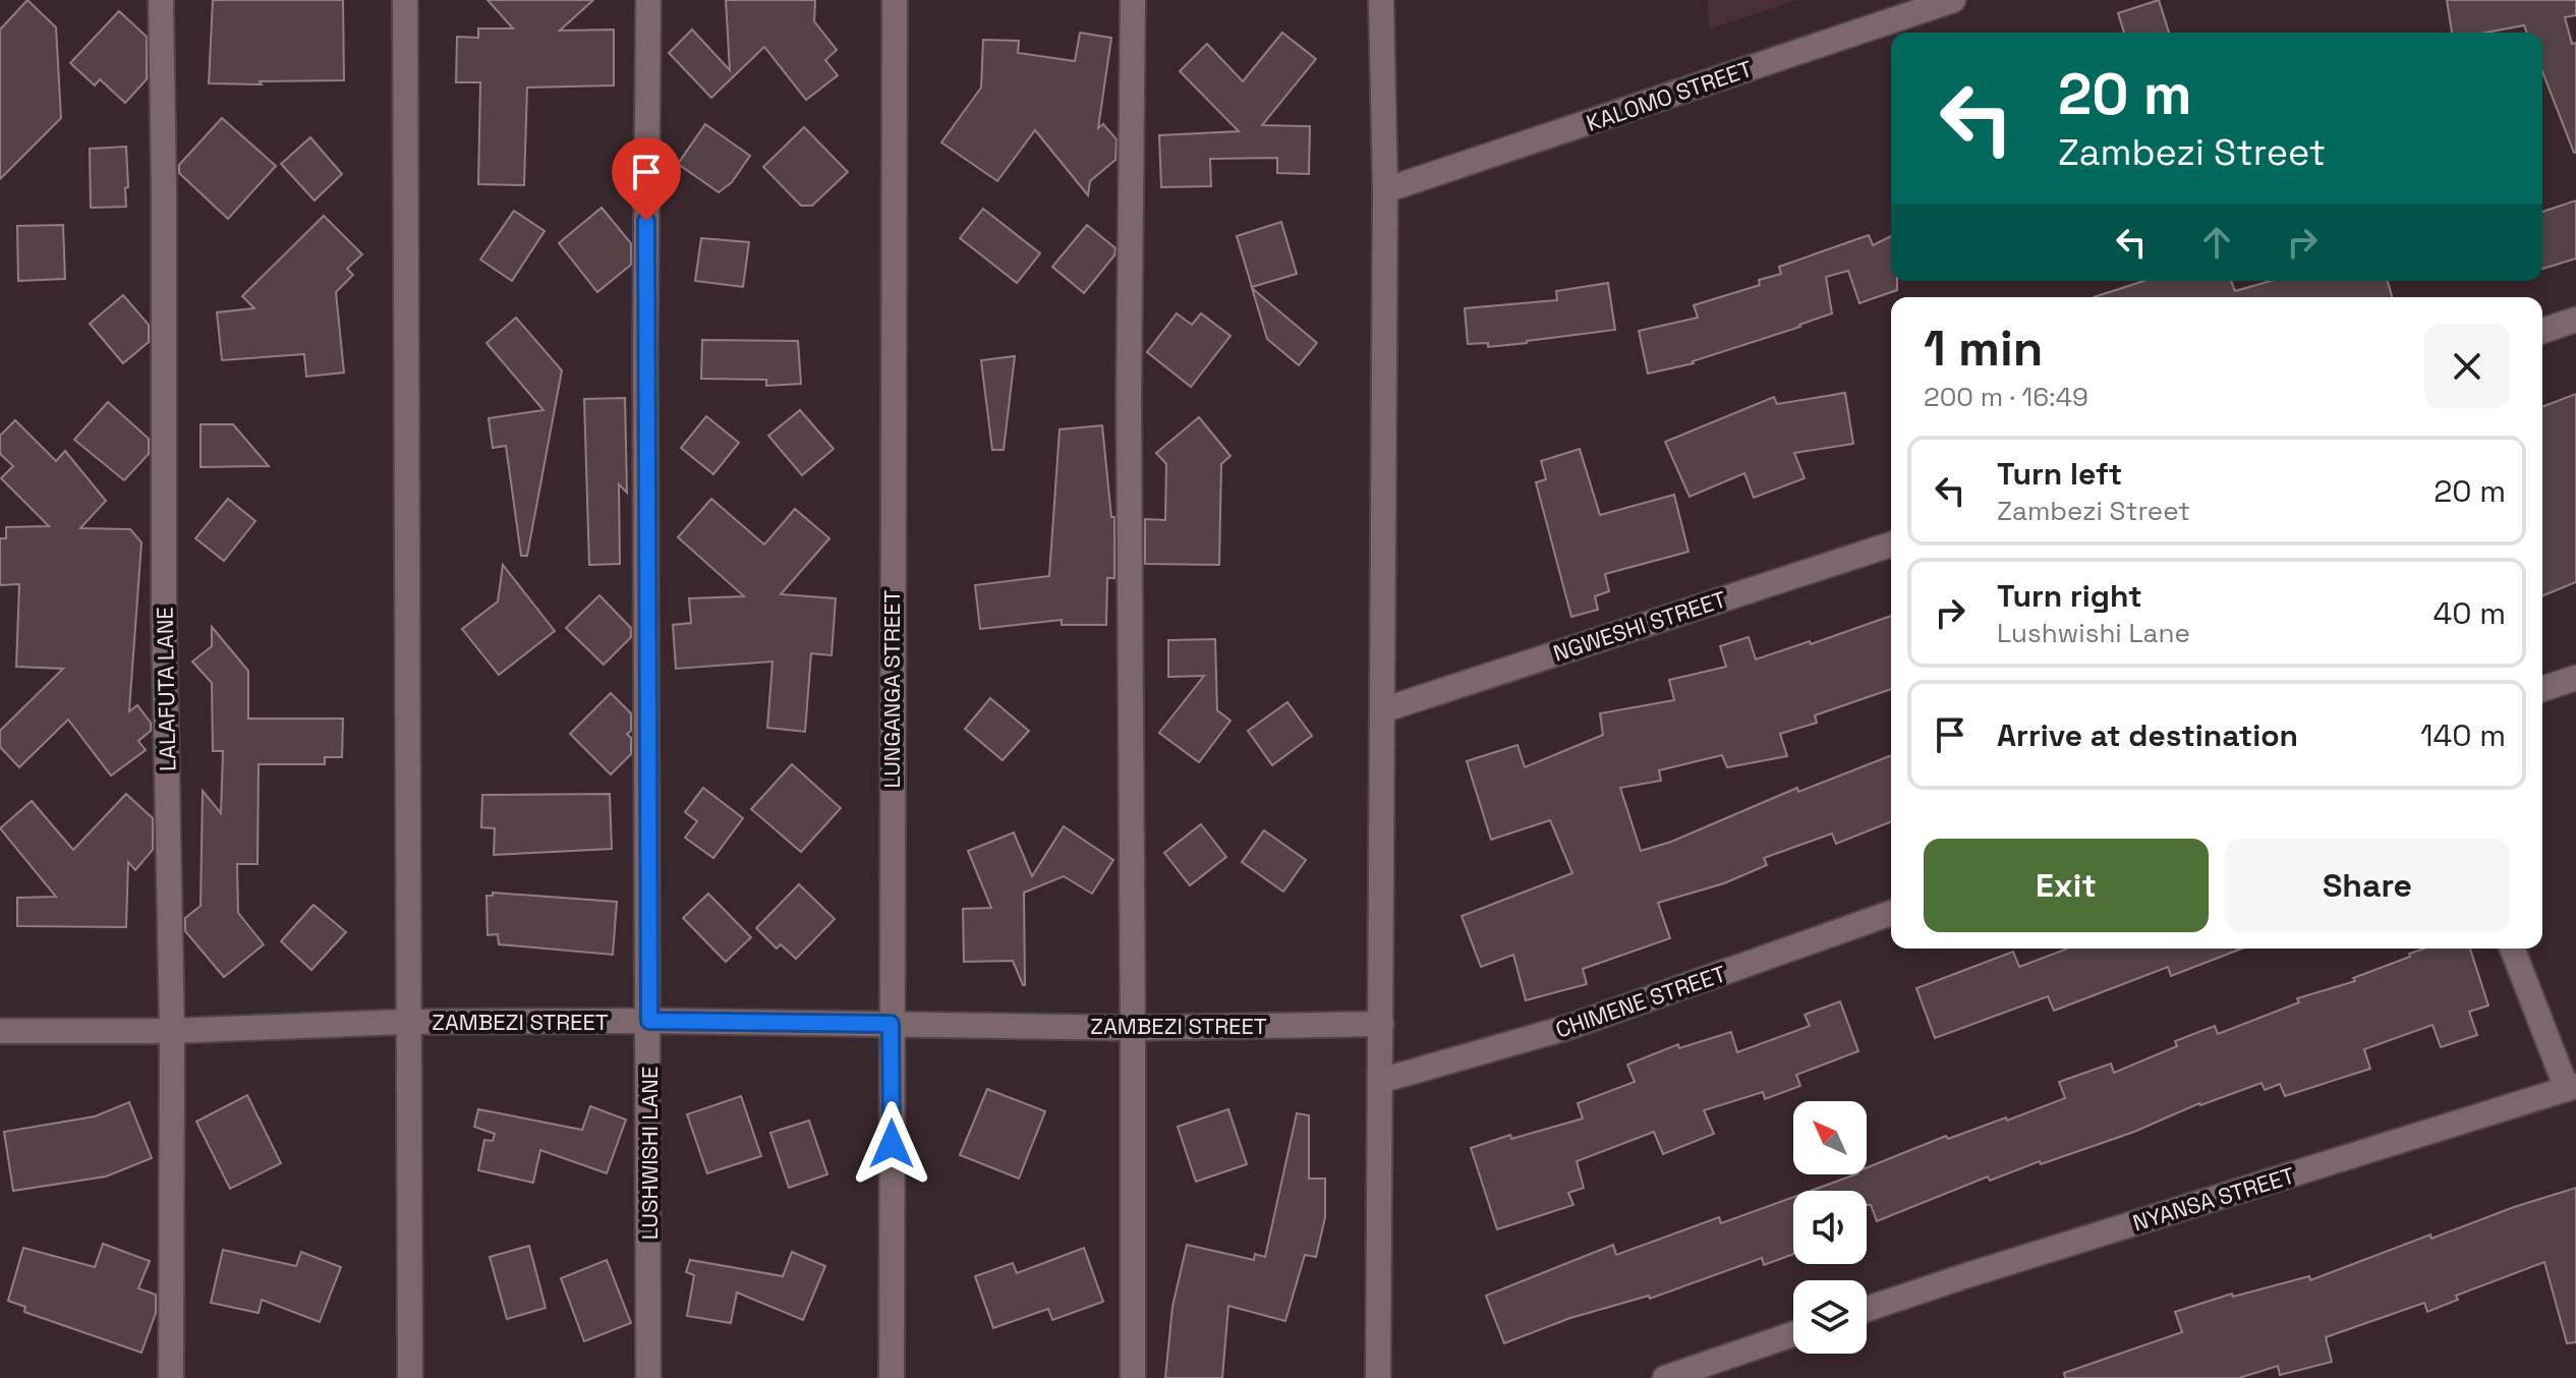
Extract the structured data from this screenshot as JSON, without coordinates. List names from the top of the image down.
{
  "streets": {
    "street": [
      "KALOMO STREET",
      "NGWESHI STREET",
      "LALAFUTA LANE",
      "LUNGANGA STREET",
      "CHIMENE STREET",
      "ZAMBEZI STREET",
      "LUSHWISHI LANE",
      "NYANSA STREET"
    ]
  },
  "crossings": [
    ["LALAFUTA LANE", "ZAMBEZI STREET"],
    ["LUNGANGA STREET", "ZAMBEZI STREET"],
    ["ZAMBEZI STREET", "LUSHWISHI LANE"]
  ],
  "north": "top left",
  "page": {
    "turn": ["20 m", "Zambezi Street"],
    "heading": ["1 min", "200 m · 16:49"],
    "list": [
      {
        "name": "Turn left",
        "note": "Zambezi Street",
        "value": "20 m"
      },
      {
        "name": "Turn right",
        "note": "Lushwishi Lane",
        "value": "40 m"
      },
      {
        "name": "Arrive at destination",
        "value": "140 m"
      }
    ],
    "buttons": ["Exit", "Share"]
  }
}
